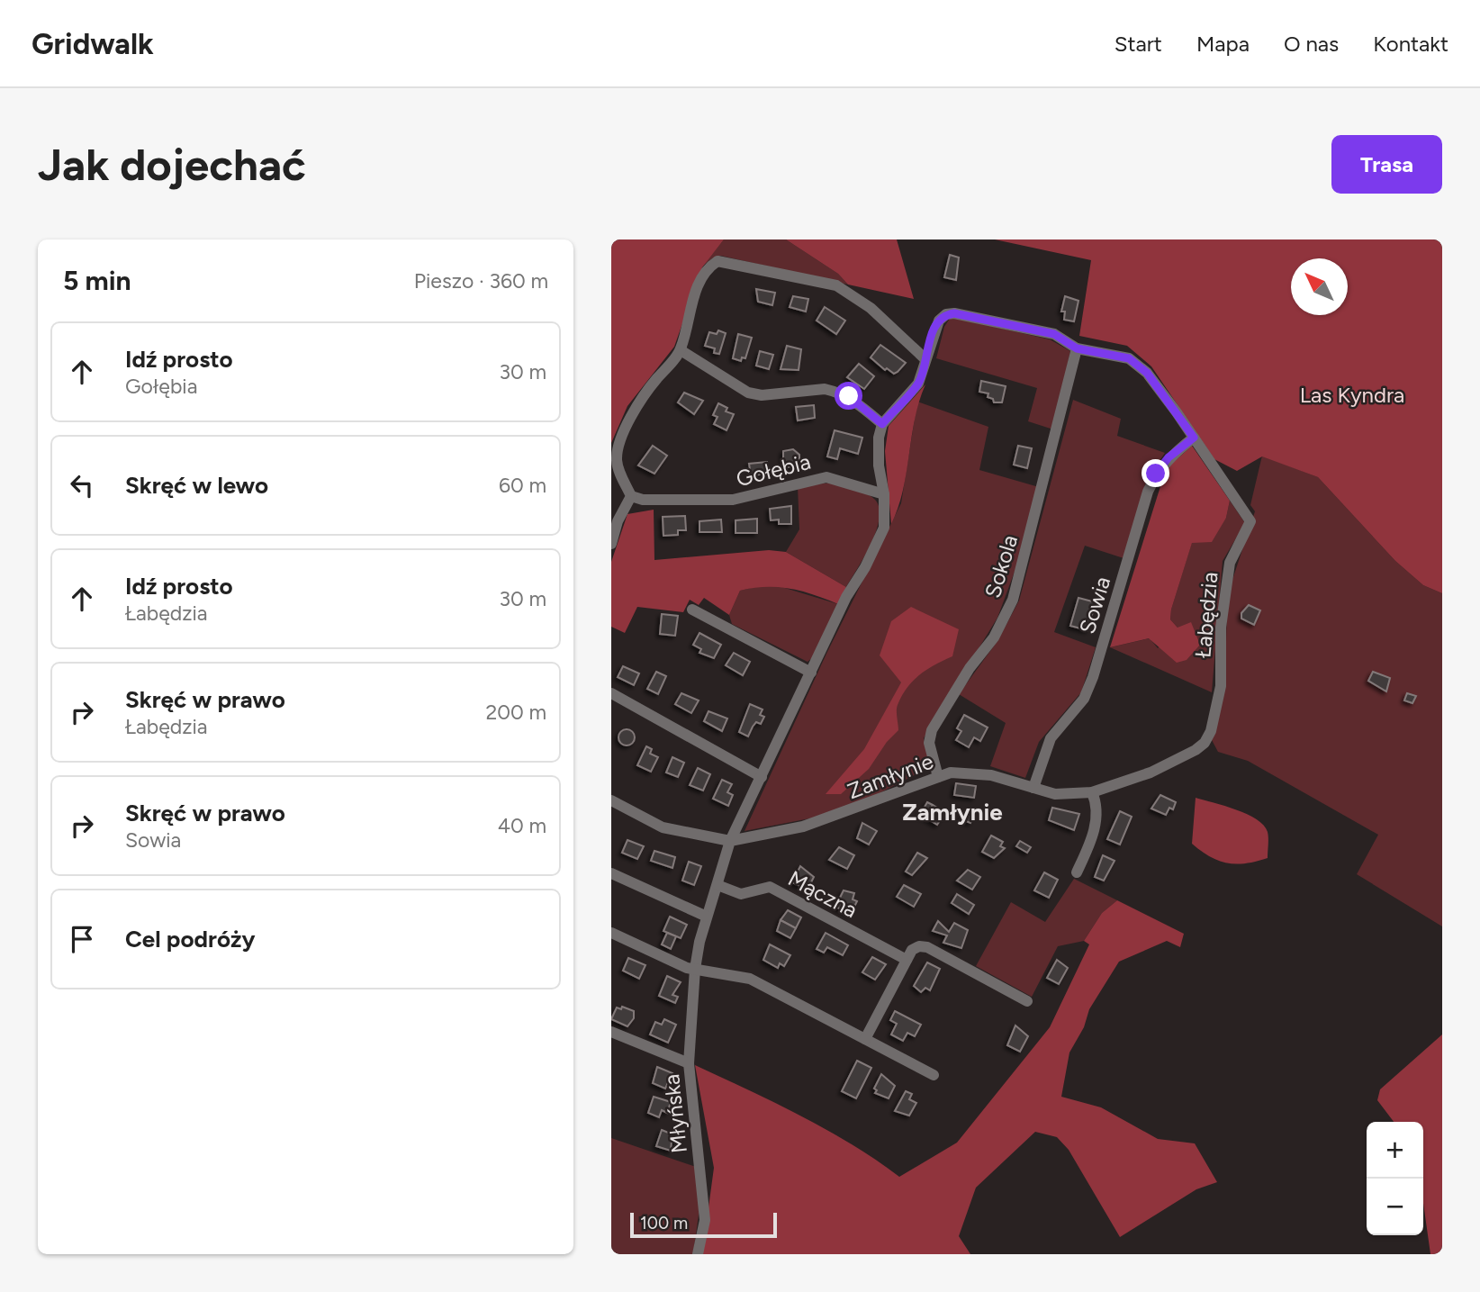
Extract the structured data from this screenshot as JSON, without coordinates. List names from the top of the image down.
{
  "streets": {
    "street": [
      "Gołębia",
      "Sokola",
      "Sowia",
      "Łabędzia",
      "Zamłynie",
      "Mączna",
      "Młyńska"
    ]
  },
  "crossings": [
    ["Gołębia", "Młyńska"],
    ["Sokola", "Łabędzia"],
    ["Sokola", "Zamłynie"],
    ["Sowia", "Łabędzia"],
    ["Sowia", "Zamłynie"],
    ["Łabędzia", "Zamłynie"],
    ["Łabędzia", "Młyńska"],
    ["Zamłynie", "Młyńska"],
    ["Mączna", "Młyńska"]
  ],
  "districts": ["Zamłynie"],
  "parks": ["Las Kyndra"],
  "scale_bar": "100 m",
  "north": "top left",
  "page": {
    "header": "Gridwalk",
    "nav": [
      "Start",
      "Mapa",
      "O nas",
      "Kontakt"
    ],
    "buttons": "Trasa",
    "title": "Jak dojechać",
    "heading": ["5 min", "Pieszo · 360 m"],
    "list": [
      ["Idź prosto", "Gołębia", "30 m"],
      ["Skręć w lewo", "60 m"],
      ["Idź prosto", "Łabędzia", "30 m"],
      ["Skręć w prawo", "Łabędzia", "200 m"],
      ["Skręć w prawo", "Sowia", "40 m"],
      "Cel podróży"
    ],
    "map_buttons": ["+", "−"],
    "scale": "100 m"
  }
}
